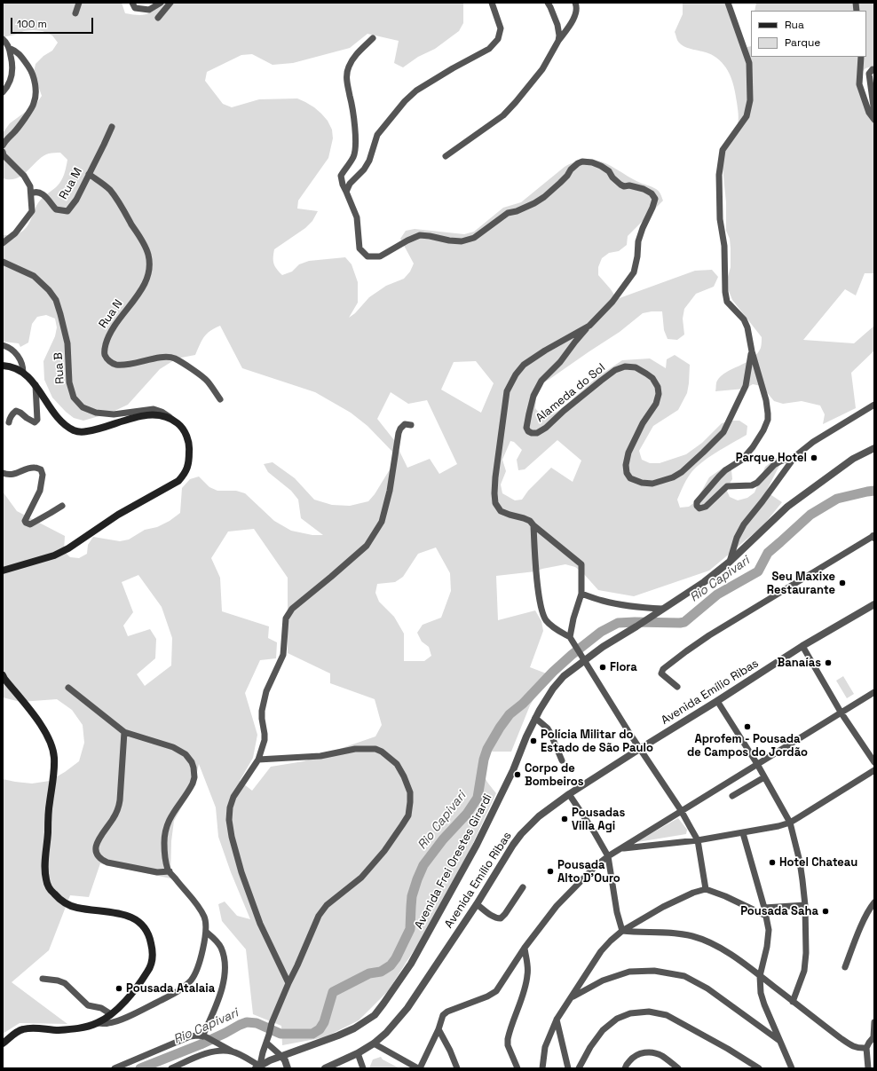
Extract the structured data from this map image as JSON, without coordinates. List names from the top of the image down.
{
  "streets": {
    "street": [
      "Rua M",
      "Rua N",
      "Rua B",
      "Alameda do Sol",
      "Avenida Emílio Ribas",
      "Avenida Frei Orestes Girardi"
    ]
  },
  "crossings": [
    ["Rua M", "Rua N"]
  ],
  "water": ["Rio Capivari"],
  "places": [
    "Parque Hotel",
    "Seu Maxixe Restaurante",
    "Banaías",
    "Flora",
    "Aprofem - Pousada de Campos do Jordão",
    "Polícia Militar do Estado de São Paulo",
    "Corpo de Bombeiros",
    "Pousadas Villa Agi",
    "Hotel Chateau",
    "Pousada Alto D'Ouro",
    "Pousada Saha",
    "Pousada Atalaia"
  ],
  "legend": ["Rua", "Parque"],
  "scale_bar": "100 m"
}
